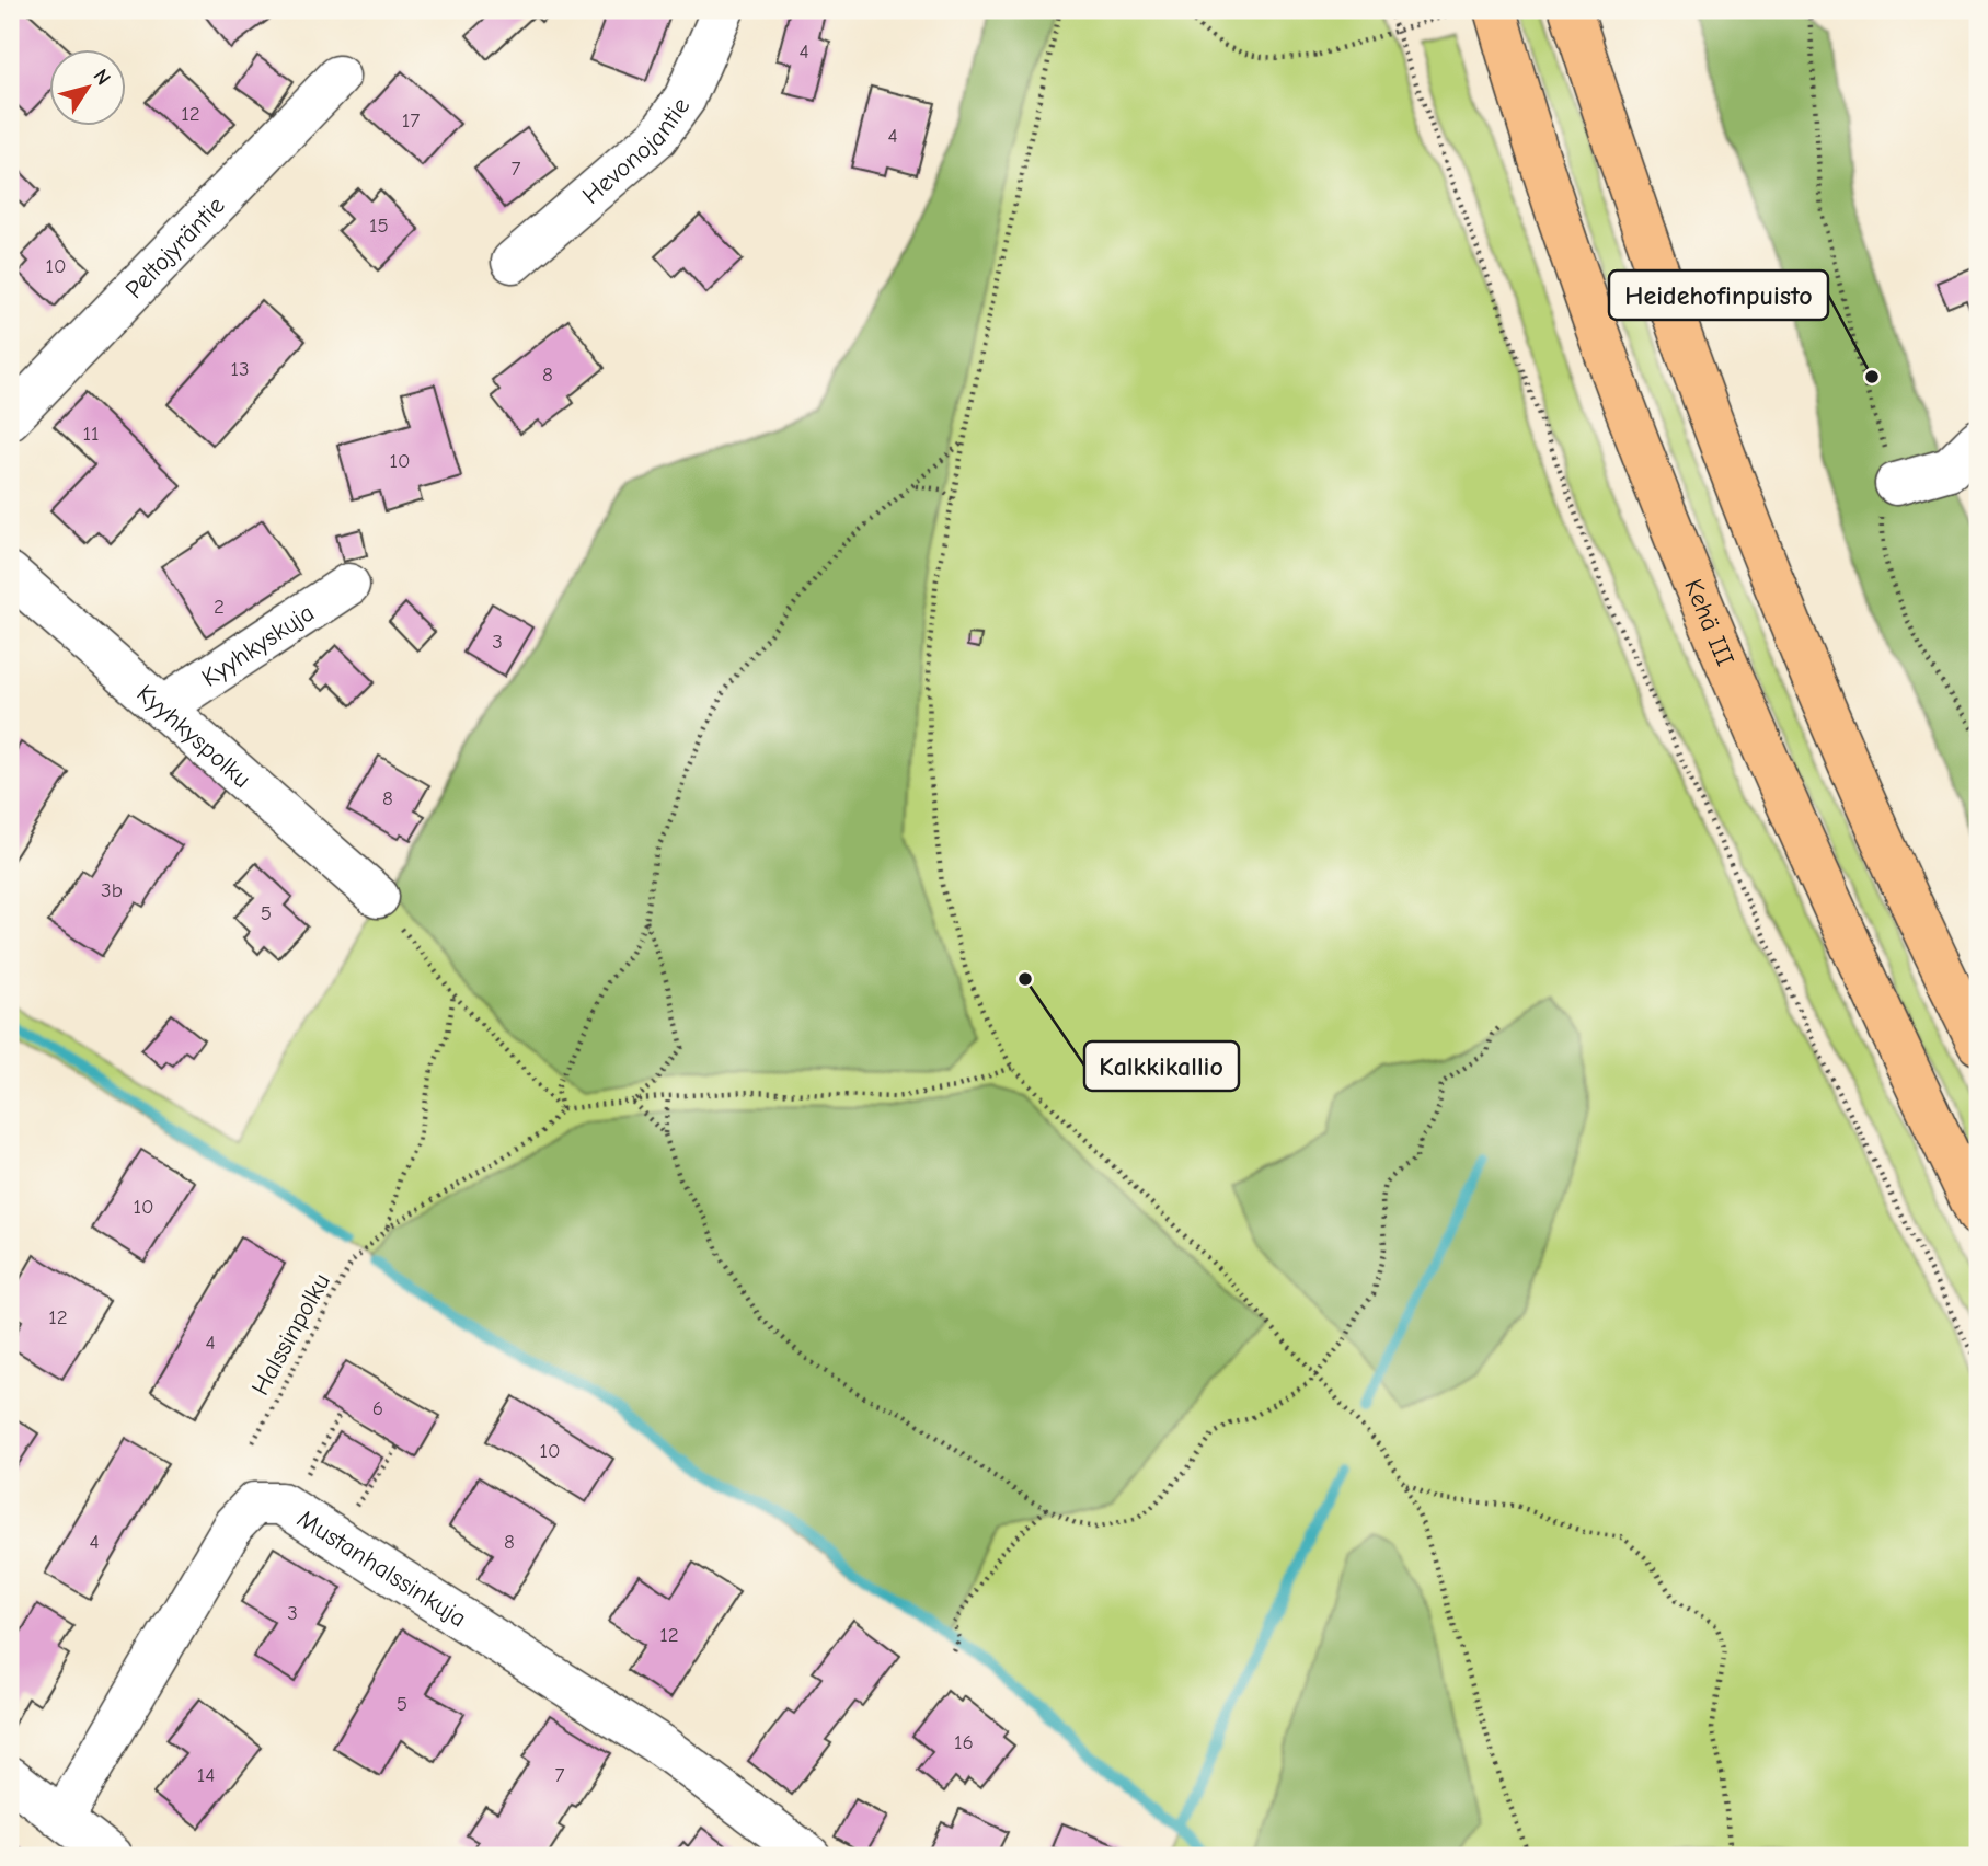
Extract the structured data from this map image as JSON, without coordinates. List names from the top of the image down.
{
  "streets": {
    "highway": ["Kehä III"],
    "street": [
      "Hevonojantie",
      "Peltojyräntie",
      "Kyyhkyskuja",
      "Kyyhkyspolku",
      "Mustanhalssinkuja"
    ],
    "path": ["Halssinpolku"]
  },
  "crossings": [
    ["Kyyhkyskuja", "Kyyhkyspolku"]
  ],
  "places": ["Heidehofinpuisto", "Kalkkikallio"],
  "house_numbers": [
    "4",
    "12",
    "17",
    "4",
    "7",
    "15",
    "10",
    "13",
    "8",
    "11",
    "10",
    "2",
    "3",
    "8",
    "3b",
    "5",
    "10",
    "12",
    "4",
    "6",
    "10",
    "4",
    "8",
    "3",
    "12",
    "5",
    "16",
    "14",
    "7"
  ],
  "north": "top right"
}
